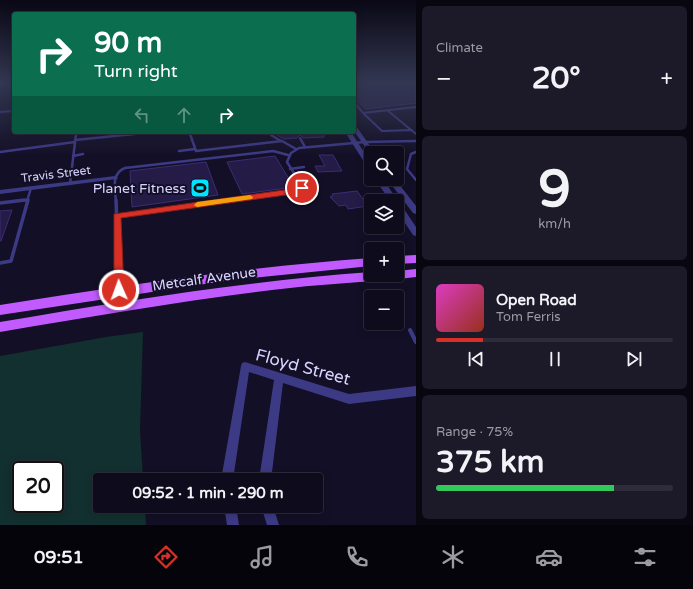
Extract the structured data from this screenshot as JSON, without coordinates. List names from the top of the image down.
{
  "streets": {
    "main road": ["Metcalf Avenue"],
    "street": ["Travis Street", "Floyd Street"]
  },
  "places": {
    "sports": ["Planet Fitness"]
  },
  "page": {
    "tile": [
      "Climate",
      ["9", "km/h"],
      ["Range · 75%", "375 km"]
    ],
    "turn": ["90 m", "Turn right"],
    "heat": ["−", "20°", "+"],
    "map_buttons": ["+", "−"],
    "song": ["Open Road", "Tom Ferris"],
    "limit": "20",
    "trip": "09:52 · 1 min · 290 m",
    "tabs": "09:51"
  }
}
